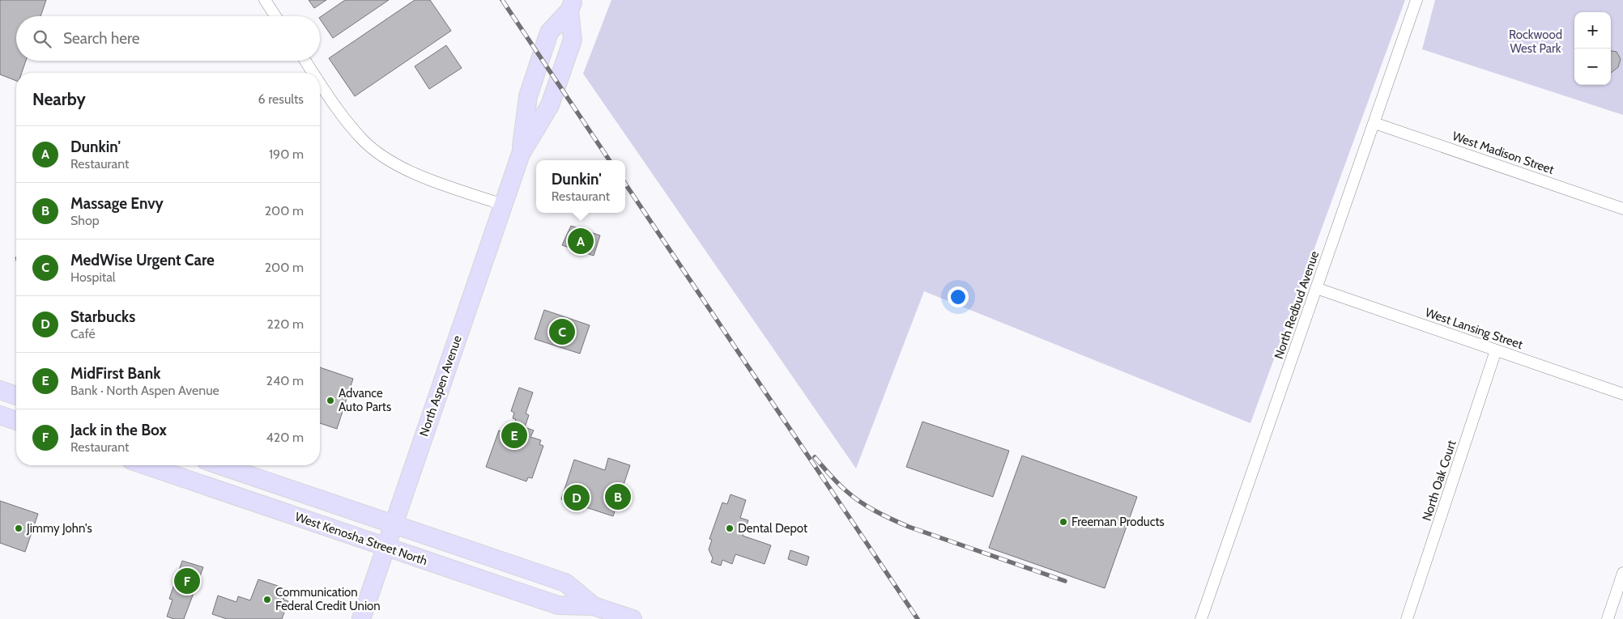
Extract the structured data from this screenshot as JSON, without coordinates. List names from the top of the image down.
{
  "streets": {
    "main road": ["North Aspen Avenue", "West Kenosha Street North"],
    "street": [
      "West Madison Street",
      "North Redbud Avenue",
      "West Lansing Street",
      "North Oak Court"
    ]
  },
  "crossings": [
    ["West Madison Street", "North Redbud Avenue"],
    ["North Redbud Avenue", "West Lansing Street"],
    ["West Lansing Street", "North Oak Court"],
    ["North Aspen Avenue", "West Kenosha Street North"]
  ],
  "parks": ["Rockwood West Park"],
  "places": [
    "Advance Auto Parts",
    "Freeman Products",
    "Jimmy John's",
    "Dental Depot",
    "Communication Federal Credit Union"
  ],
  "page": {
    "map_buttons": ["+", "−"],
    "search": "Search here",
    "heading": ["Nearby", "6 results"],
    "list": [
      {
        "mark": "A",
        "name": "Dunkin'",
        "note": "Restaurant",
        "value": "190 m"
      },
      {
        "mark": "B",
        "name": "Massage Envy",
        "note": "Shop",
        "value": "200 m"
      },
      {
        "mark": "C",
        "name": "MedWise Urgent Care",
        "note": "Hospital",
        "value": "200 m"
      },
      {
        "mark": "D",
        "name": "Starbucks",
        "note": "Café",
        "value": "220 m"
      },
      {
        "mark": "E",
        "name": "MidFirst Bank",
        "note": "Bank · North Aspen Avenue",
        "value": "240 m"
      },
      {
        "mark": "F",
        "name": "Jack in the Box",
        "note": "Restaurant",
        "value": "420 m"
      }
    ],
    "popup": ["Dunkin'", "Restaurant"],
    "pins": [
      "A",
      "C",
      "E",
      "B",
      "D",
      "F"
    ]
  }
}
